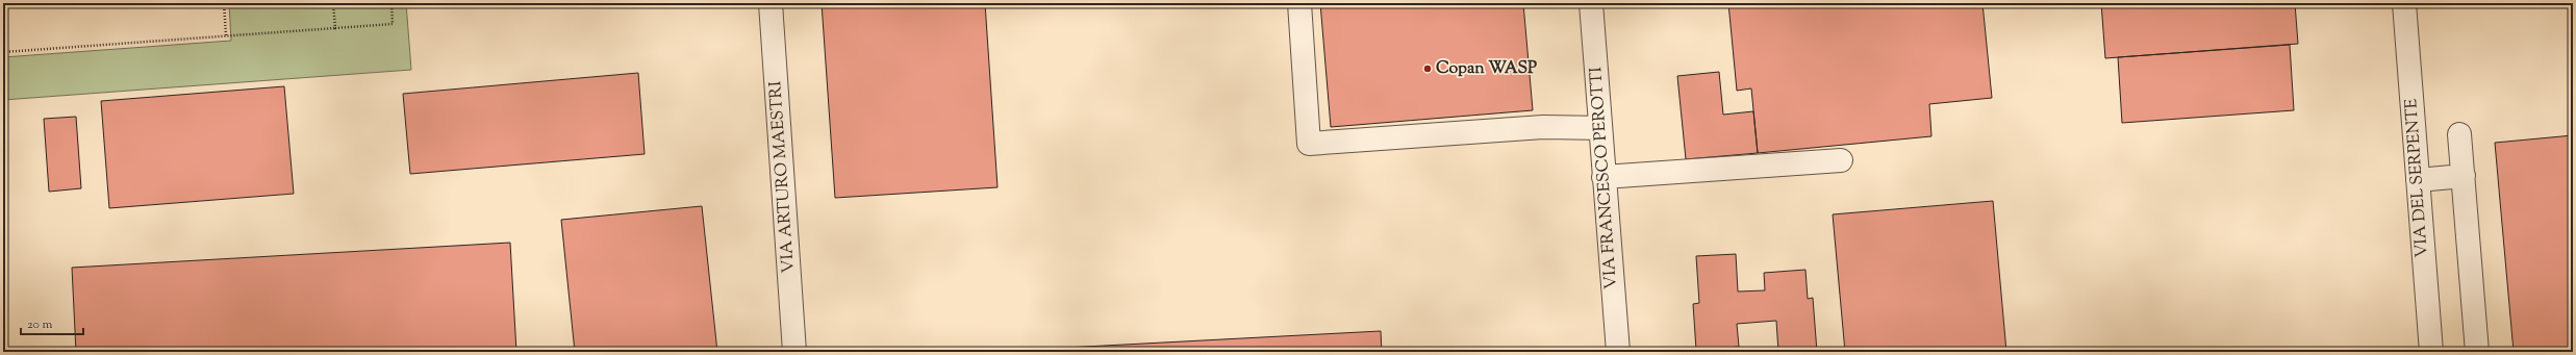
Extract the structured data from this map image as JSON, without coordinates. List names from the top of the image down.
{
  "streets": {
    "street": ["VIA ARTURO MAESTRI", "VIA FRANCESCO PEROTTI", "VIA DEL SERPENTE"]
  },
  "places": ["Copan WASP"],
  "scale_bar": "20 m"
}
